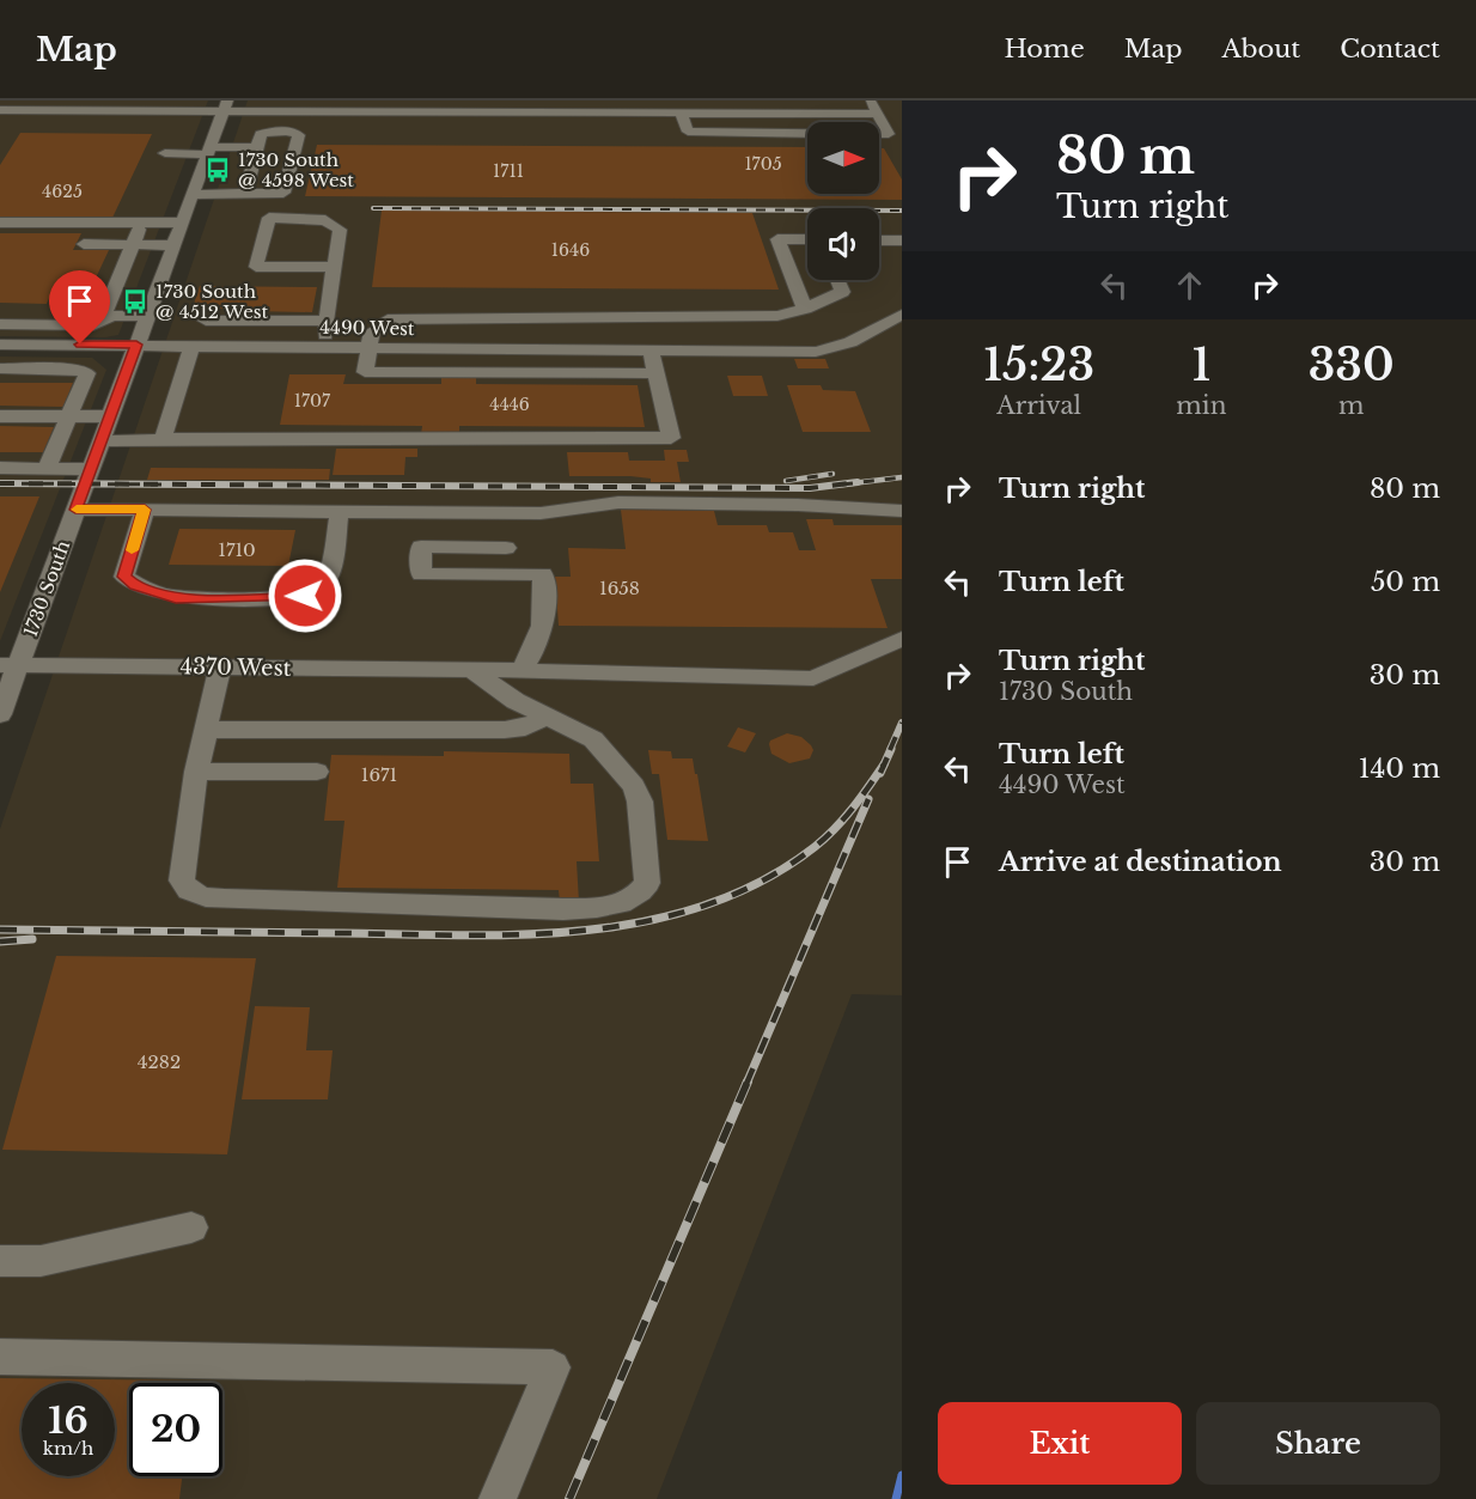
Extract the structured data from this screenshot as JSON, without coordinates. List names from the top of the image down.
{
  "streets": {
    "street": ["4490 West", "1730 South", "4370 West"]
  },
  "crossings": [
    ["4490 West", "1730 South"],
    ["1730 South", "4370 West"]
  ],
  "places": {
    "bus stop": ["1730 South @ 4598 West", "1730 South @ 4512 West"]
  },
  "house_numbers": [
    "1705",
    "1711",
    "4625",
    "1646",
    "1707",
    "4446",
    "1710",
    "1658",
    "1671",
    "4282"
  ],
  "north": "right",
  "page": {
    "header": "Map",
    "nav": [
      "Home",
      "Map",
      "About",
      "Contact"
    ],
    "turn": ["80 m", "Turn right"],
    "eta": [
      "15:23",
      "Arrival",
      "1",
      "min",
      "330",
      "m"
    ],
    "list": [
      {
        "name": "Turn right",
        "value": "80 m"
      },
      {
        "name": "Turn left",
        "value": "50 m"
      },
      {
        "name": "Turn right",
        "note": "1730 South",
        "value": "30 m"
      },
      {
        "name": "Turn left",
        "note": "4490 West",
        "value": "140 m"
      },
      {
        "name": "Arrive at destination",
        "value": "30 m"
      }
    ],
    "speed": "16 km/h",
    "limit": "20",
    "buttons": ["Exit", "Share"]
  }
}
